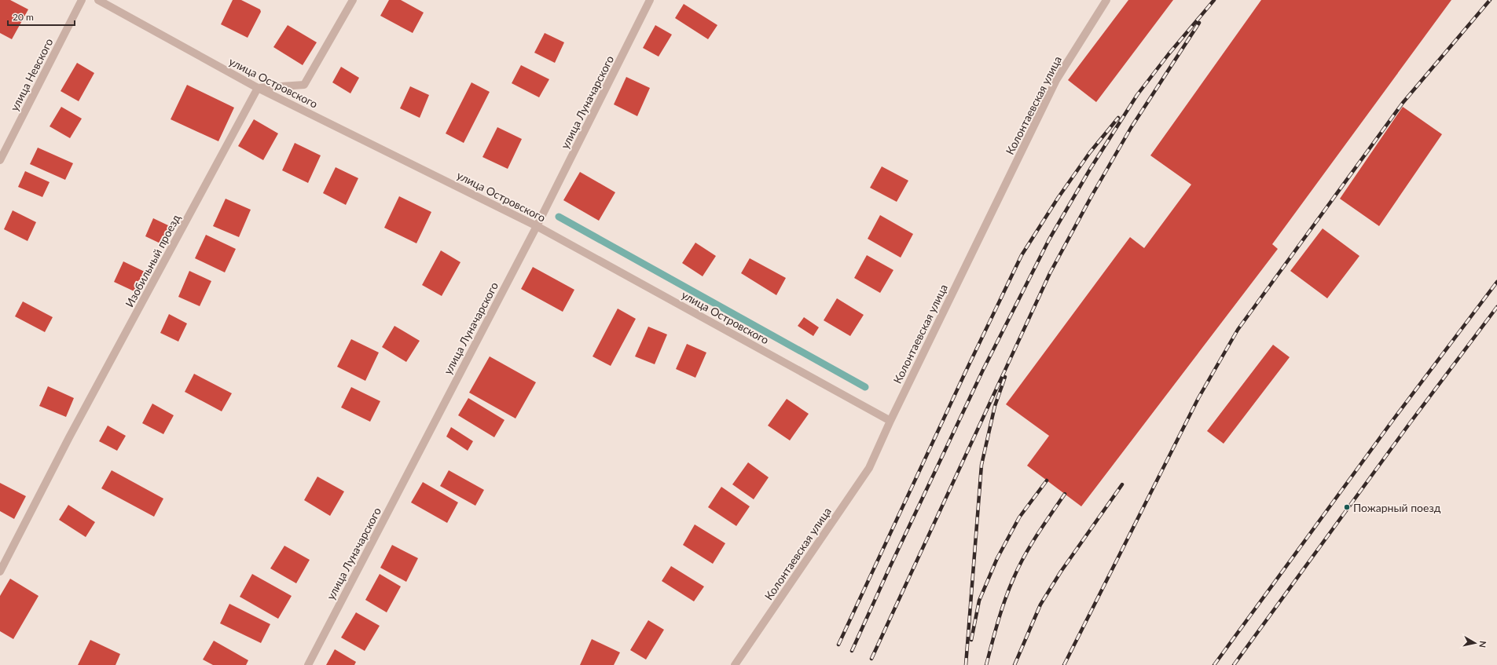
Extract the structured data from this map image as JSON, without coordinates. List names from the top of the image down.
{
  "streets": {
    "street": [
      "улица Невского",
      "улица Островского",
      "улица Луначарского",
      "Колонтаевская улица",
      "Изобильный проезд"
    ]
  },
  "crossings": [
    ["улица Островского", "улица Луначарского"],
    ["улица Островского", "Колонтаевская улица"],
    ["улица Островского", "Изобильный проезд"]
  ],
  "places": ["Пожарный поезд"],
  "scale_bar": "20 m",
  "north": "right"
}
